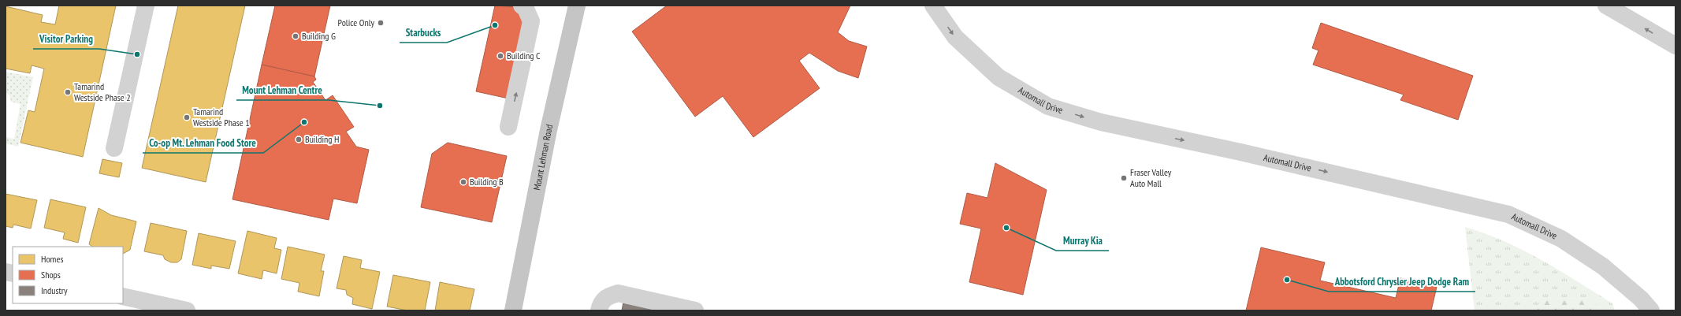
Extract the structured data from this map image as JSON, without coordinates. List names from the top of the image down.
{
  "streets": {
    "main road": ["Mount Lehman Road"],
    "street": ["Automall Drive"]
  },
  "one_way": ["Automall Drive"],
  "places": [
    "Police Only",
    "Starbucks",
    "Building G",
    "Visitor Parking",
    "Building C",
    "Tamarind Westside Phase 2",
    "Mount Lehman Centre",
    "Tamarind Westside Phase 1",
    "Co-op Mt. Lehman Food Store",
    "Building H",
    "Fraser Valley Auto Mall",
    "Building B",
    "Murray Kia",
    "Abbotsford Chrysler Jeep Dodge Ram"
  ],
  "legend": ["Homes", "Shops", "Industry"]
}
